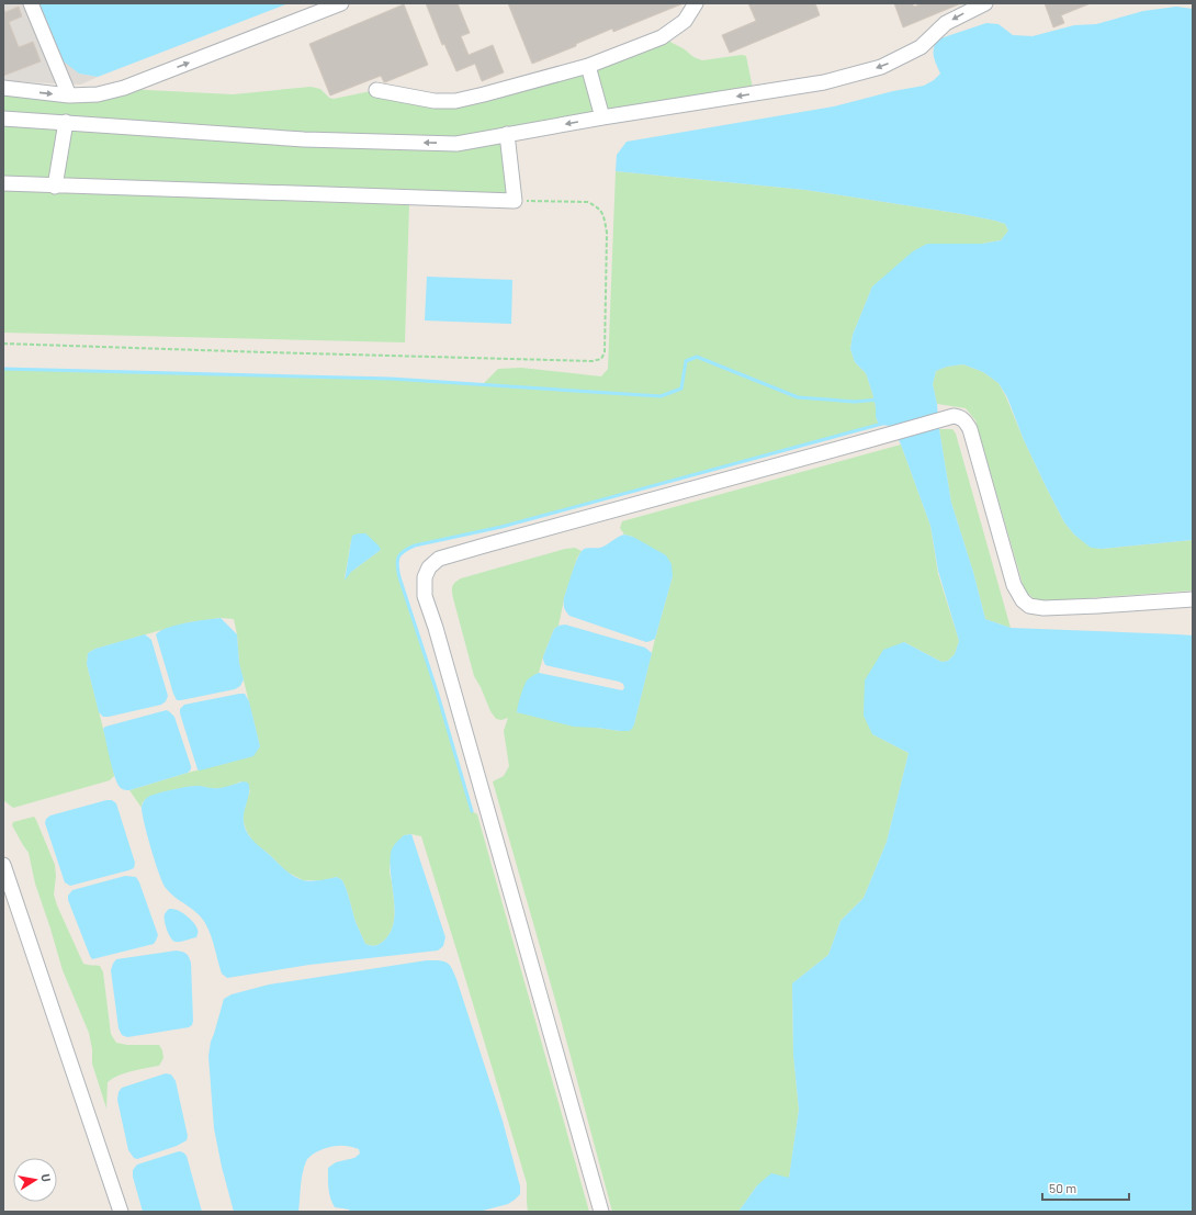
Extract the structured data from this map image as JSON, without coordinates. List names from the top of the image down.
{
  "scale_bar": "50 m",
  "north": "right"
}
